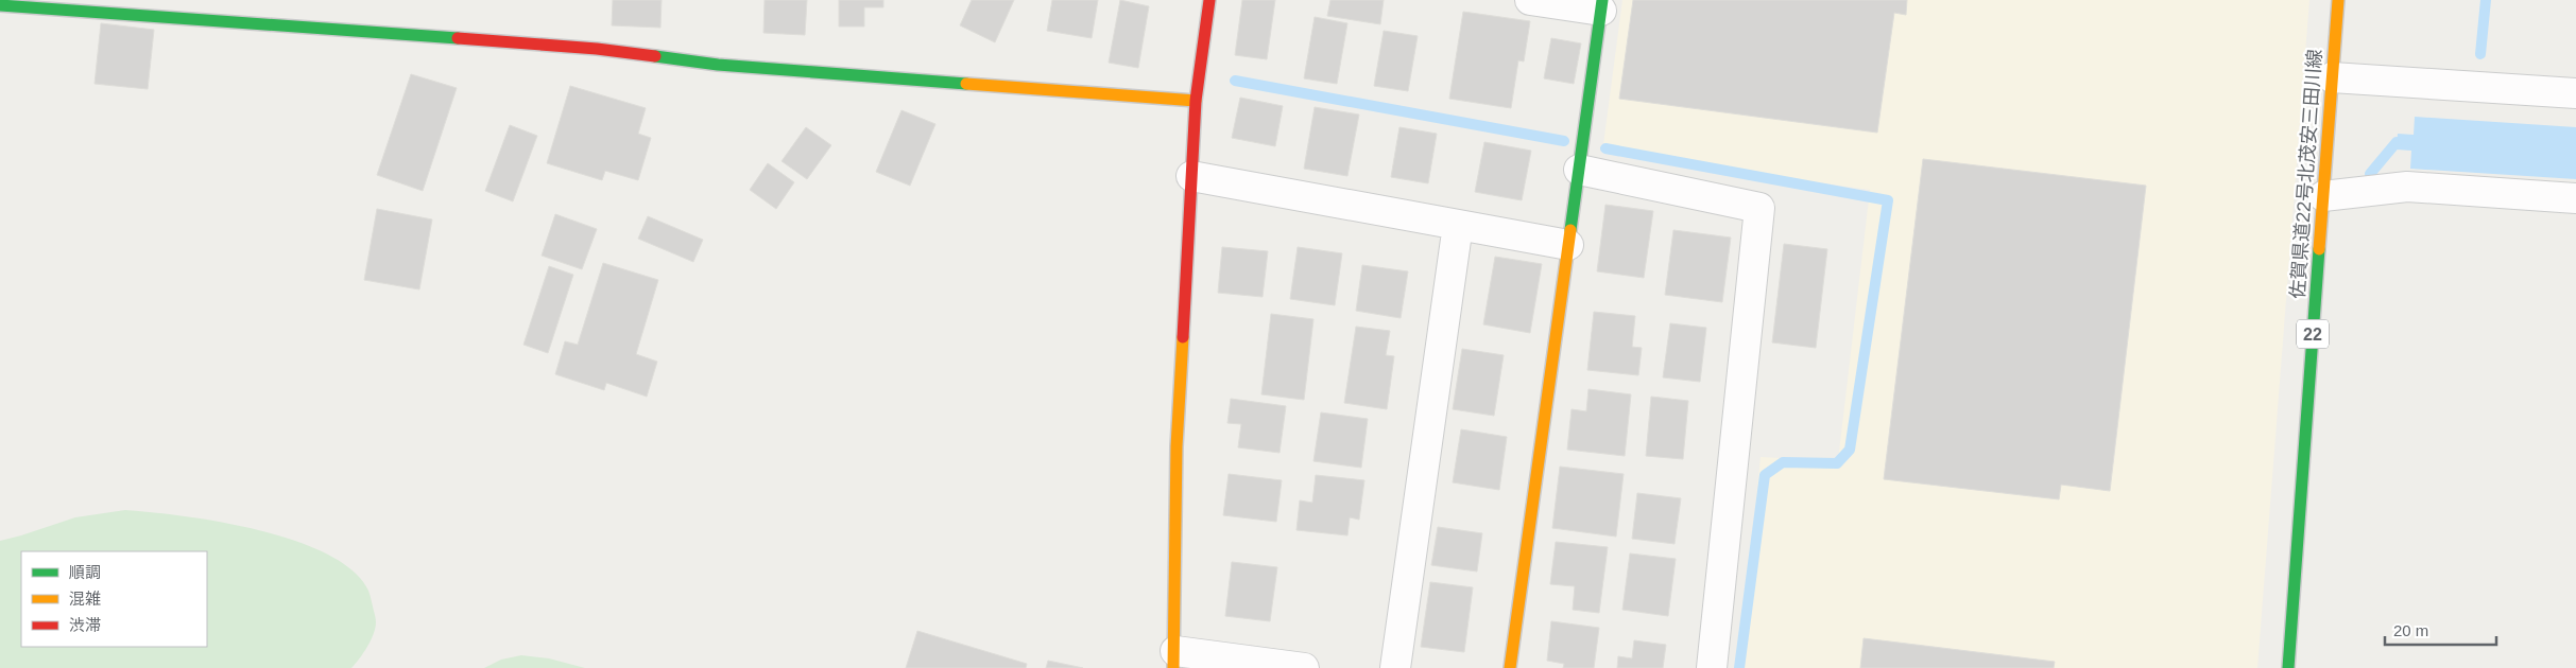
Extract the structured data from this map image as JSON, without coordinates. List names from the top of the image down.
{
  "streets": {
    "street": ["佐賀県道22号北茂安三田川線", "22"]
  },
  "legend": ["順調", "混雑", "渋滞"],
  "scale_bar": "20 m"
}
